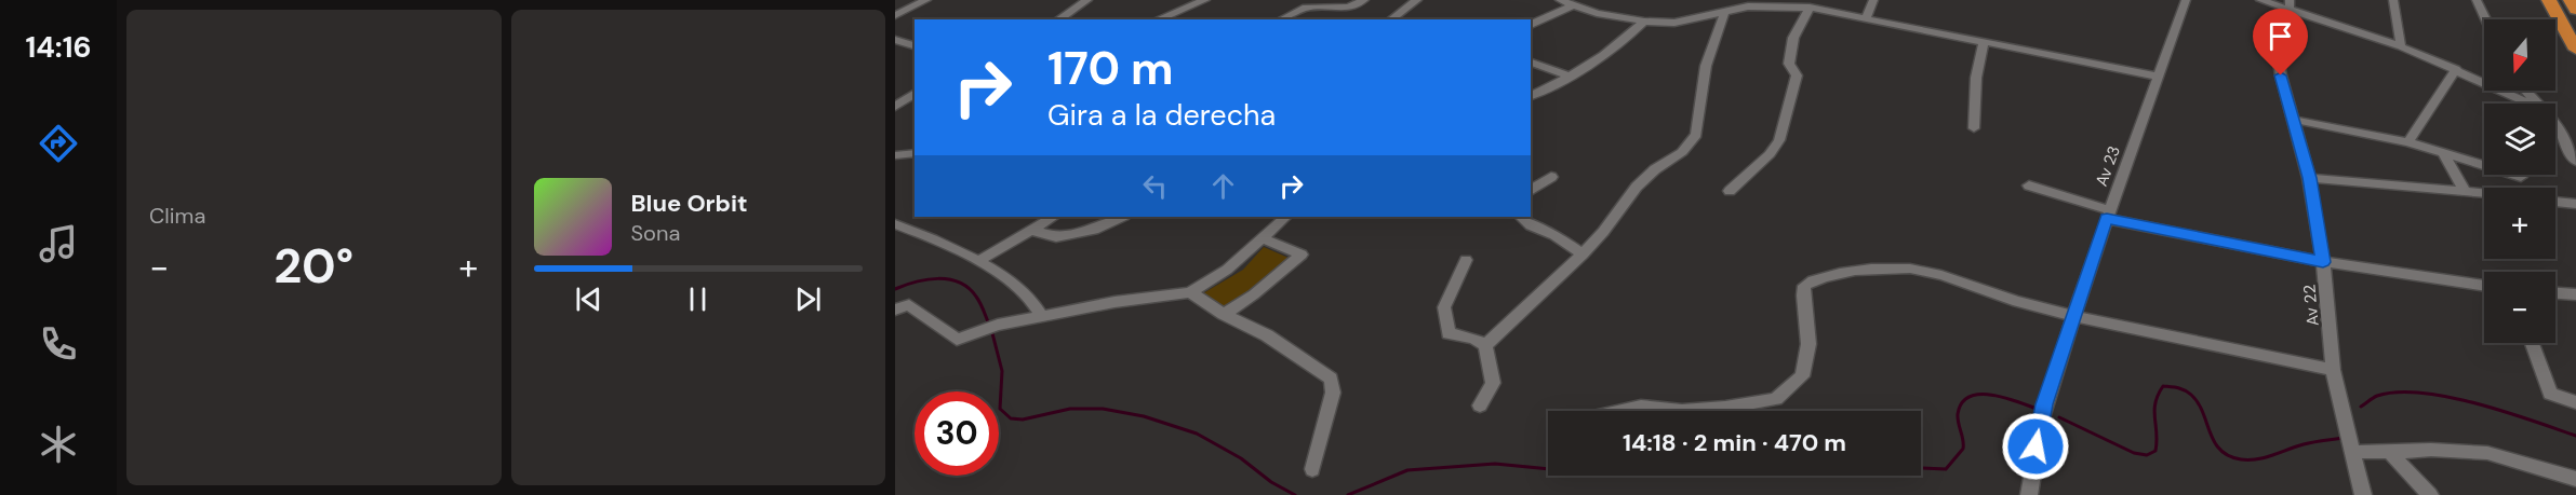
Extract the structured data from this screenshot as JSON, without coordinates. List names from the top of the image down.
{
  "streets": {
    "street": ["Av 23", "Av 22"]
  },
  "north": "bottom",
  "page": {
    "tabs": "14:16",
    "tile": "Clima",
    "map_buttons": ["+", "−"],
    "turn": ["170 m", "Gira a la derecha"],
    "song": ["Blue Orbit", "Sona"],
    "heat": ["−", "20°", "+"],
    "limit": "30",
    "trip": "14:18 · 2 min · 470 m"
  }
}
